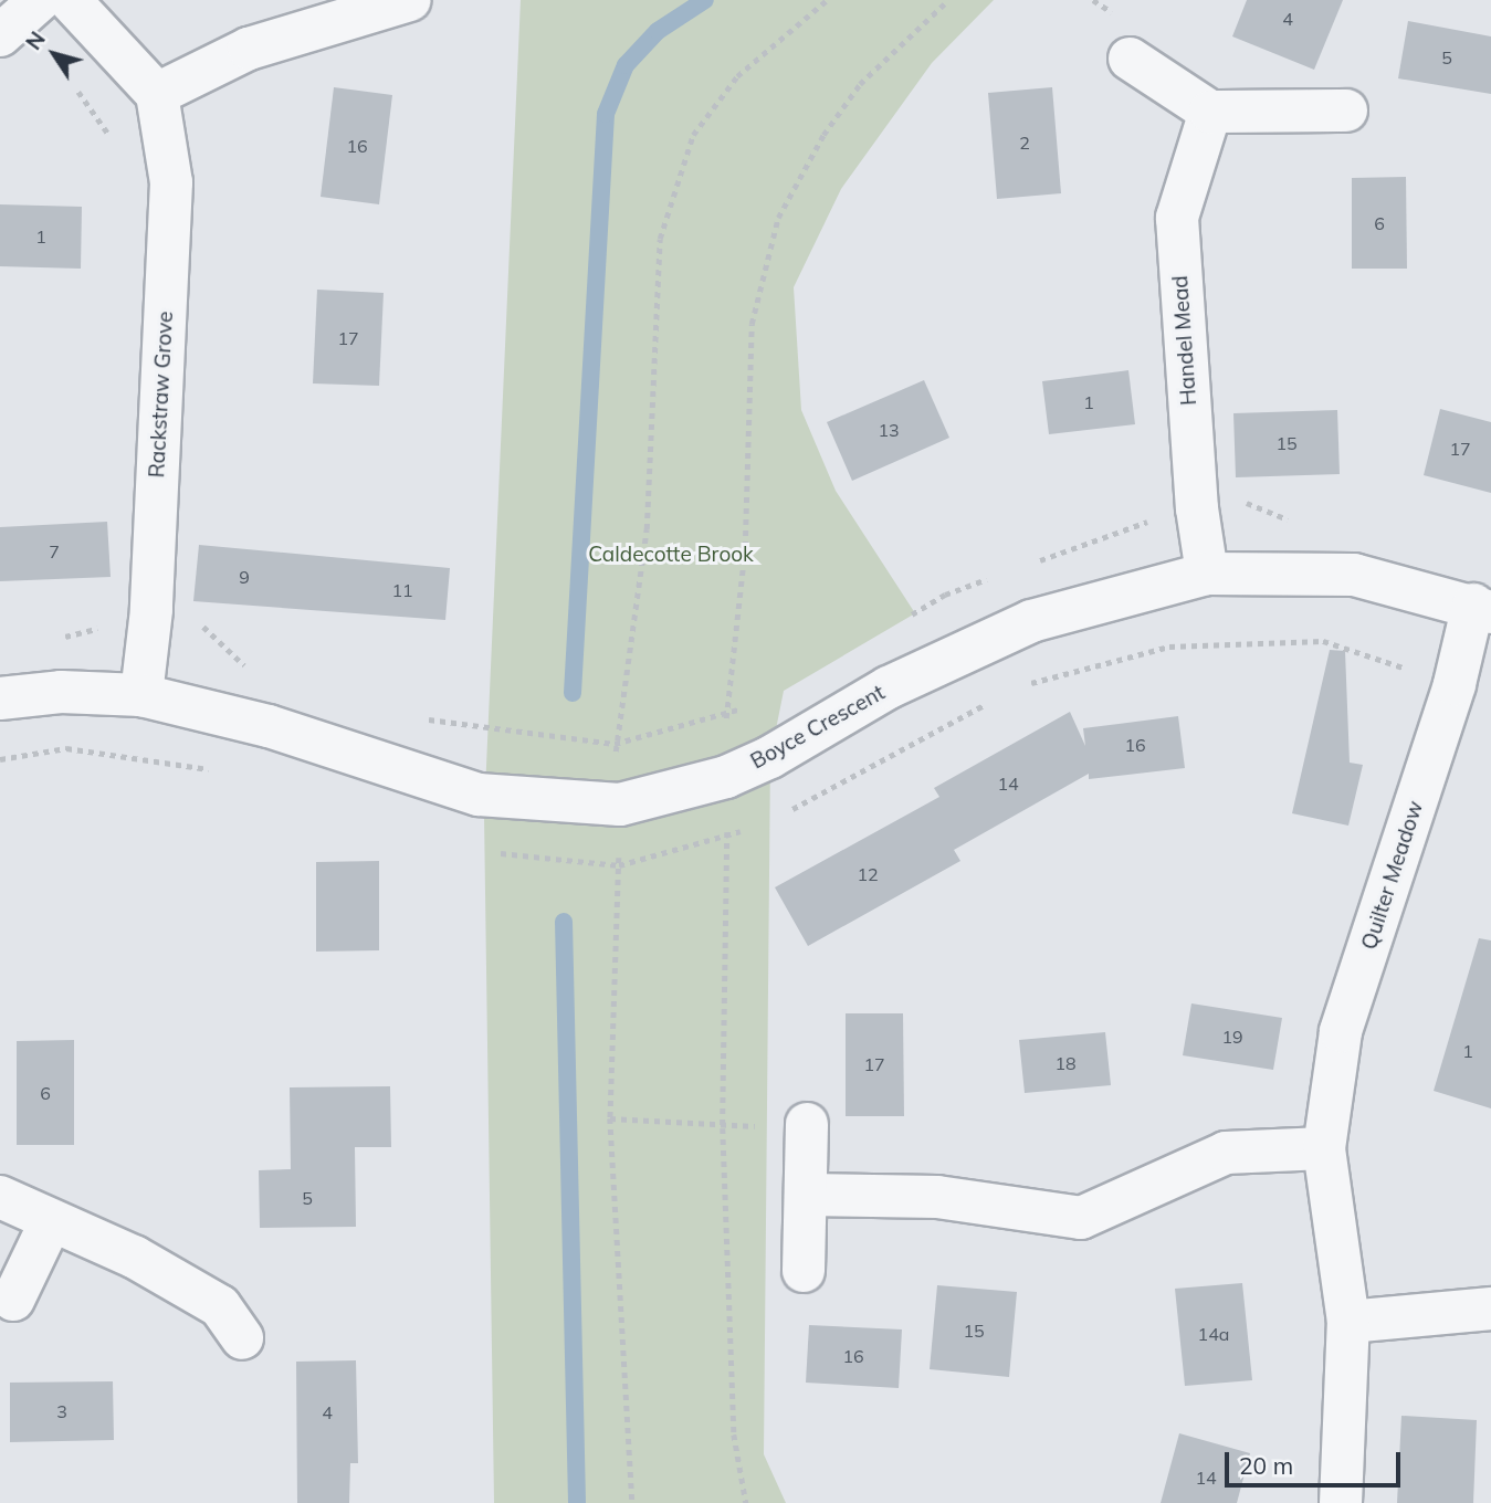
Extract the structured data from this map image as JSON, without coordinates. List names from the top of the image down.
{
  "streets": {
    "street": [
      "Handel Mead",
      "Rackstraw Grove",
      "Boyce Crescent",
      "Quilter Meadow"
    ]
  },
  "crossings": [
    ["Handel Mead", "Boyce Crescent"],
    ["Rackstraw Grove", "Boyce Crescent"],
    ["Boyce Crescent", "Quilter Meadow"]
  ],
  "parks": ["Caldecotte Brook"],
  "house_numbers": [
    "4",
    "5",
    "2",
    "16",
    "6",
    "1",
    "17",
    "1",
    "13",
    "15",
    "17",
    "7",
    "9",
    "11",
    "16",
    "14",
    "12",
    "19",
    "1",
    "18",
    "17",
    "6",
    "5",
    "15",
    "14a",
    "16",
    "3",
    "4",
    "14"
  ],
  "scale_bar": "20 m",
  "north": "top left"
}
